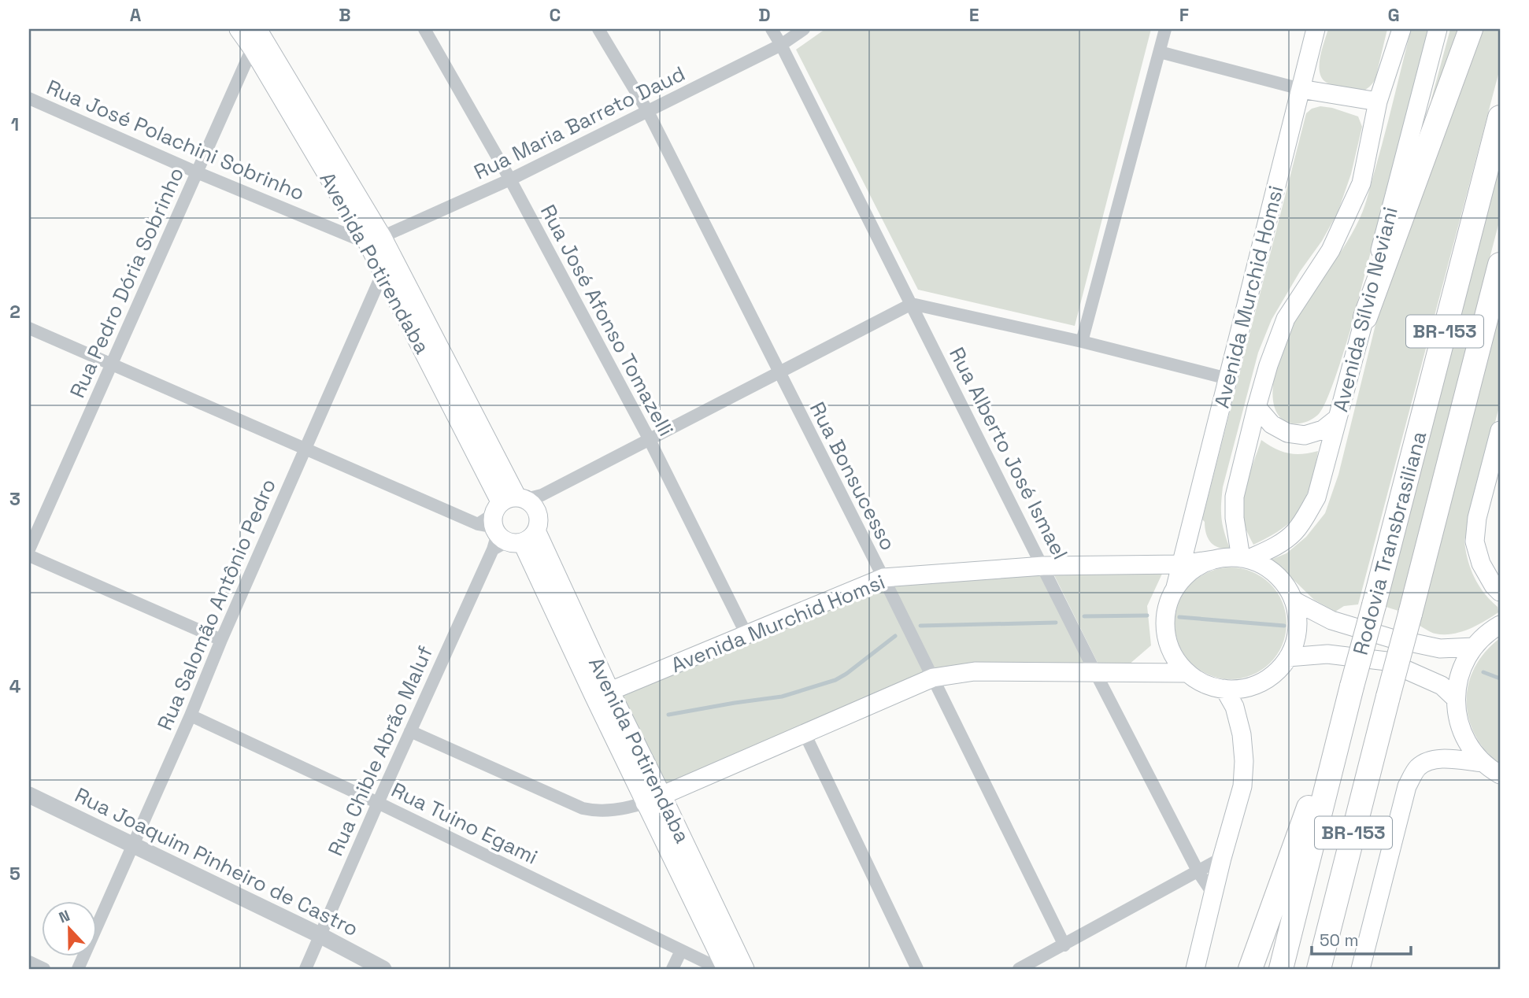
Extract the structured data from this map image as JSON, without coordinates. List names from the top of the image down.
{
  "streets": {
    "highway": ["BR-153", "Rodovia Transbrasiliana"],
    "main road": ["Avenida Potirendaba", "Avenida Murchid Homsi", "Avenida Sílvio Neviani"],
    "street": [
      "Rua Maria Barreto Daud",
      "Rua José Polachini Sobrinho",
      "Rua Pedro Dória Sobrinho",
      "Rua José Afonso Tomazelli",
      "Rua Alberto José Ismael",
      "Rua Bonsucesso",
      "Rua Salomão Antônio Pedro",
      "Rua Chible Abrão Maluf",
      "Rua Tuino Egami",
      "Rua Joaquim Pinheiro de Castro"
    ]
  },
  "crossings": [
    ["Rua Maria Barreto Daud", "Rua José Polachini Sobrinho"],
    ["Rua Maria Barreto Daud", "Avenida Potirendaba"],
    ["Rua Maria Barreto Daud", "Rua José Afonso Tomazelli"],
    ["Rua Maria Barreto Daud", "Rua Alberto José Ismael"],
    ["Rua Maria Barreto Daud", "Rua Bonsucesso"],
    ["Rua José Polachini Sobrinho", "Avenida Potirendaba"],
    ["Rua José Polachini Sobrinho", "Rua Pedro Dória Sobrinho"],
    ["Avenida Potirendaba", "Rua Pedro Dória Sobrinho"],
    ["Avenida Potirendaba", "Avenida Murchid Homsi"],
    ["Avenida Potirendaba", "Rua Salomão Antônio Pedro"],
    ["Avenida Potirendaba", "Rua Chible Abrão Maluf"],
    ["Avenida Murchid Homsi", "Avenida Sílvio Neviani"],
    ["Avenida Murchid Homsi", "Rua José Afonso Tomazelli"],
    ["Avenida Murchid Homsi", "Rua Alberto José Ismael"],
    ["Avenida Murchid Homsi", "Rua Bonsucesso"],
    ["Rua Salomão Antônio Pedro", "Rua Tuino Egami"],
    ["Rua Salomão Antônio Pedro", "Rua Joaquim Pinheiro de Castro"],
    ["Rua Chible Abrão Maluf", "Rua Tuino Egami"],
    ["Rua Chible Abrão Maluf", "Rua Joaquim Pinheiro de Castro"]
  ],
  "scale_bar": "50 m",
  "north": "top",
  "grid": {
    "columns": [
      "A",
      "B",
      "C",
      "D",
      "E",
      "F",
      "G"
    ],
    "rows": [
      "1",
      "2",
      "3",
      "4",
      "5"
    ]
  }
}
